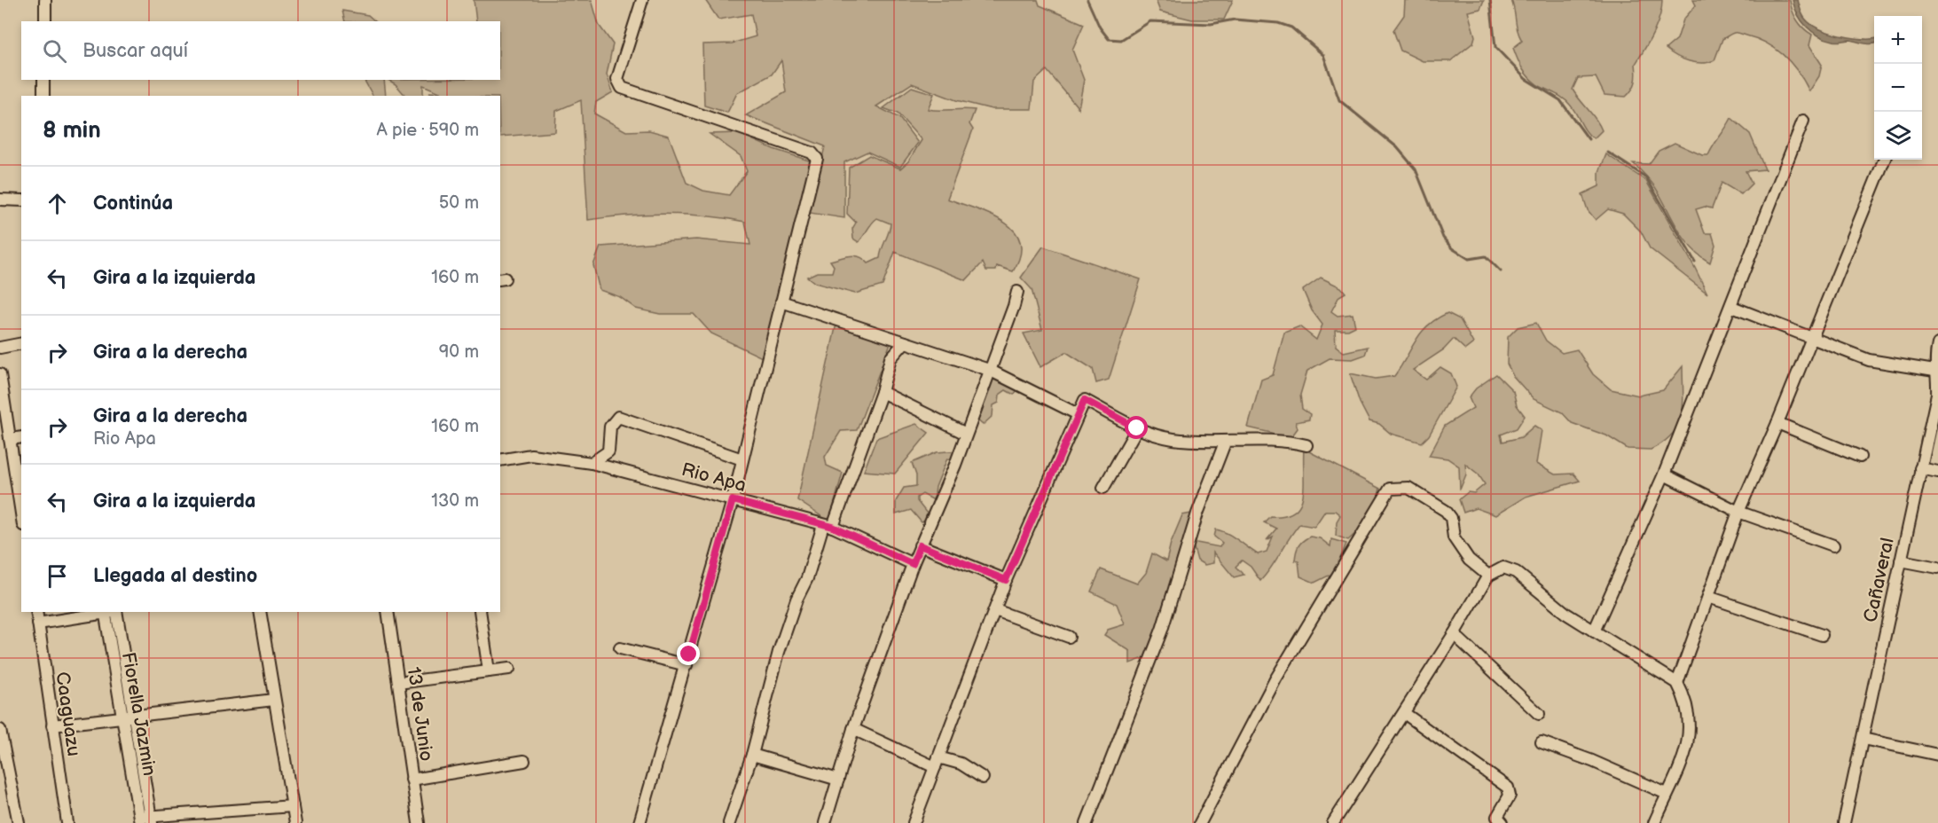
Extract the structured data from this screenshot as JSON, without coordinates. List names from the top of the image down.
{
  "streets": {
    "street": [
      "Rio Apa",
      "Cañaveral",
      "Caaguazu",
      "Fiorella Jazmin",
      "13 de Junio"
    ]
  },
  "page": {
    "map_buttons": ["+", "−"],
    "search": "Buscar aquí",
    "heading": ["8 min", "A pie · 590 m"],
    "list": [
      ["Continúa", "50 m"],
      ["Gira a la izquierda", "160 m"],
      ["Gira a la derecha", "90 m"],
      ["Gira a la derecha", "Rio Apa", "160 m"],
      ["Gira a la izquierda", "130 m"],
      "Llegada al destino"
    ]
  }
}
